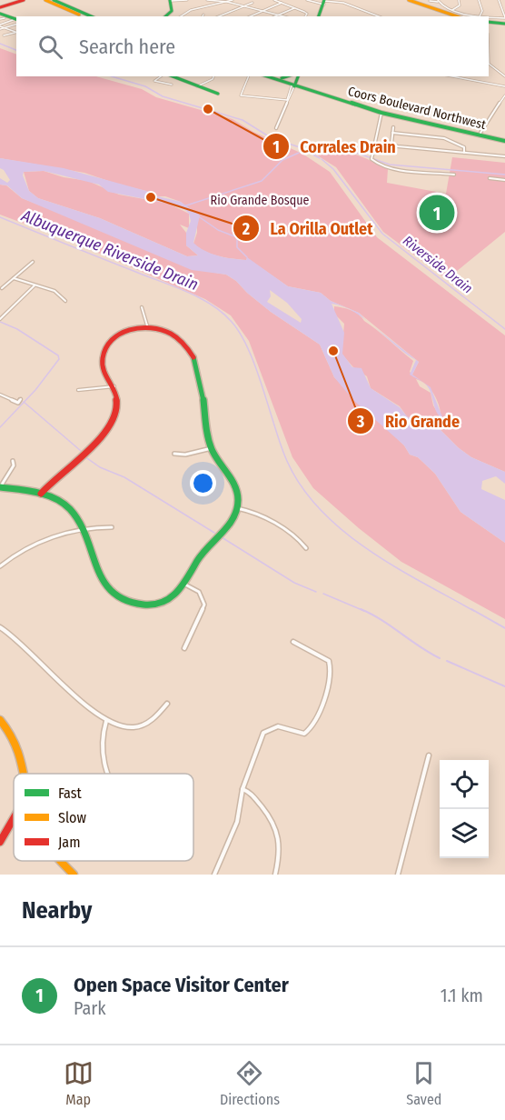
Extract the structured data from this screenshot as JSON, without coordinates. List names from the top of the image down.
{
  "streets": {
    "main road": ["Coors Boulevard Northwest"]
  },
  "water": ["Albuquerque Riverside Drain", "Riverside Drain"],
  "parks": ["Rio Grande Bosque"],
  "places": ["Corrales Drain", "La Orilla Outlet", "Rio Grande"],
  "legend": ["Fast", "Slow", "Jam"],
  "page": {
    "search": "Search here",
    "pins": "1",
    "heading": "Nearby",
    "list": [
      {
        "mark": "1",
        "name": "Open Space Visitor Center",
        "note": "Park",
        "value": "1.1 km"
      }
    ],
    "nav": ["Map", "Directions", "Saved"]
  }
}
